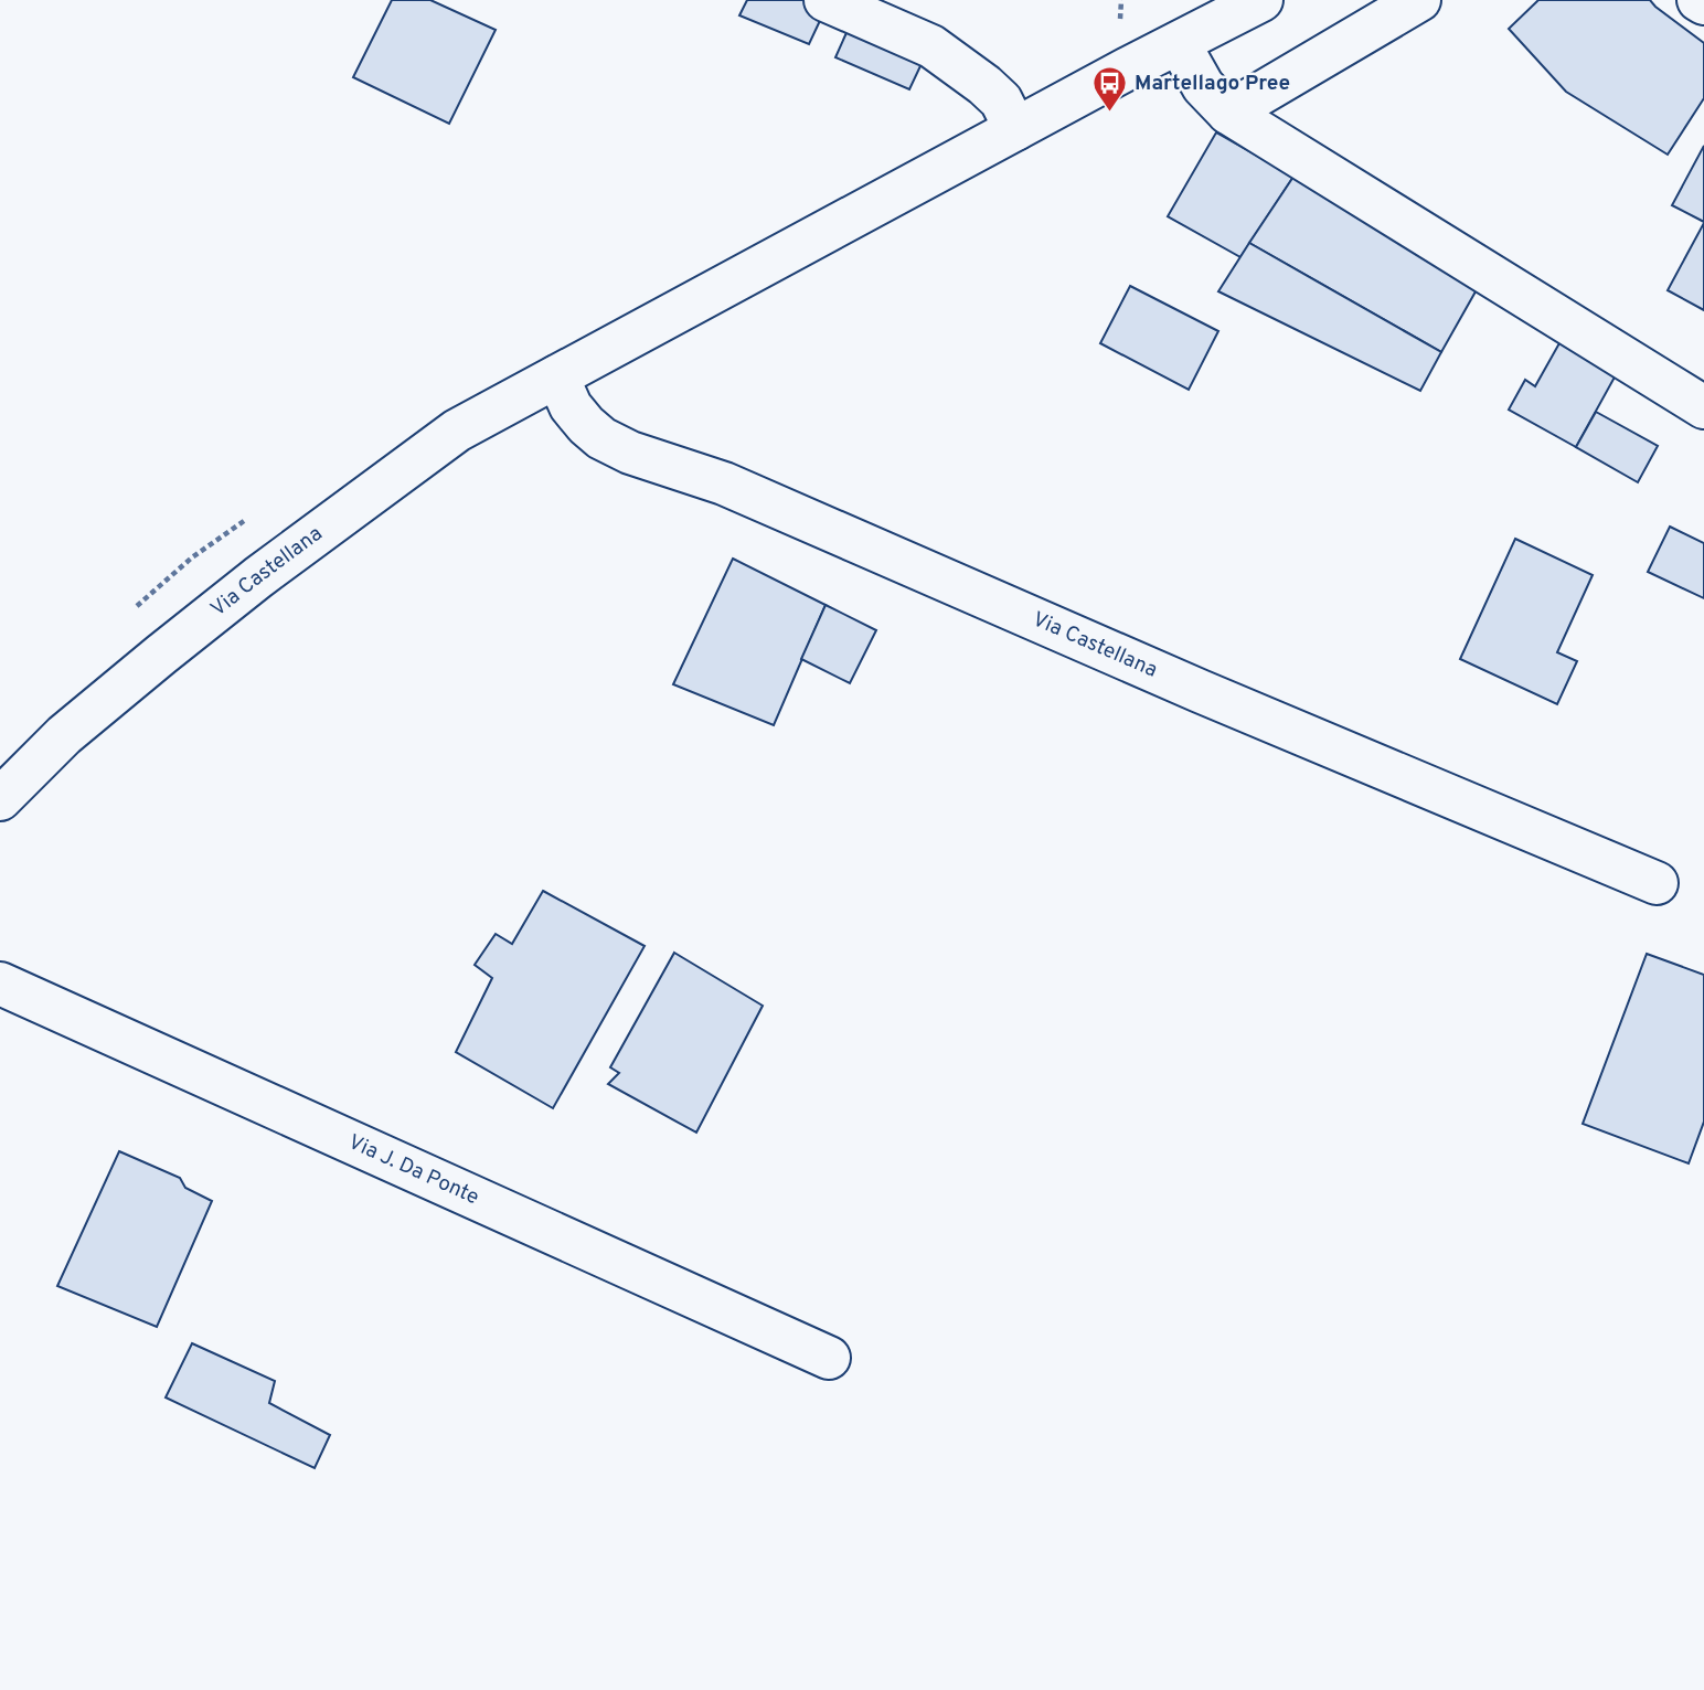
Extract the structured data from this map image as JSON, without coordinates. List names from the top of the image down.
{
  "streets": {
    "street": ["Via Castellana", "Via J. Da Ponte"]
  },
  "places": {
    "bus stop": ["Martellago Pree"]
  }
}
